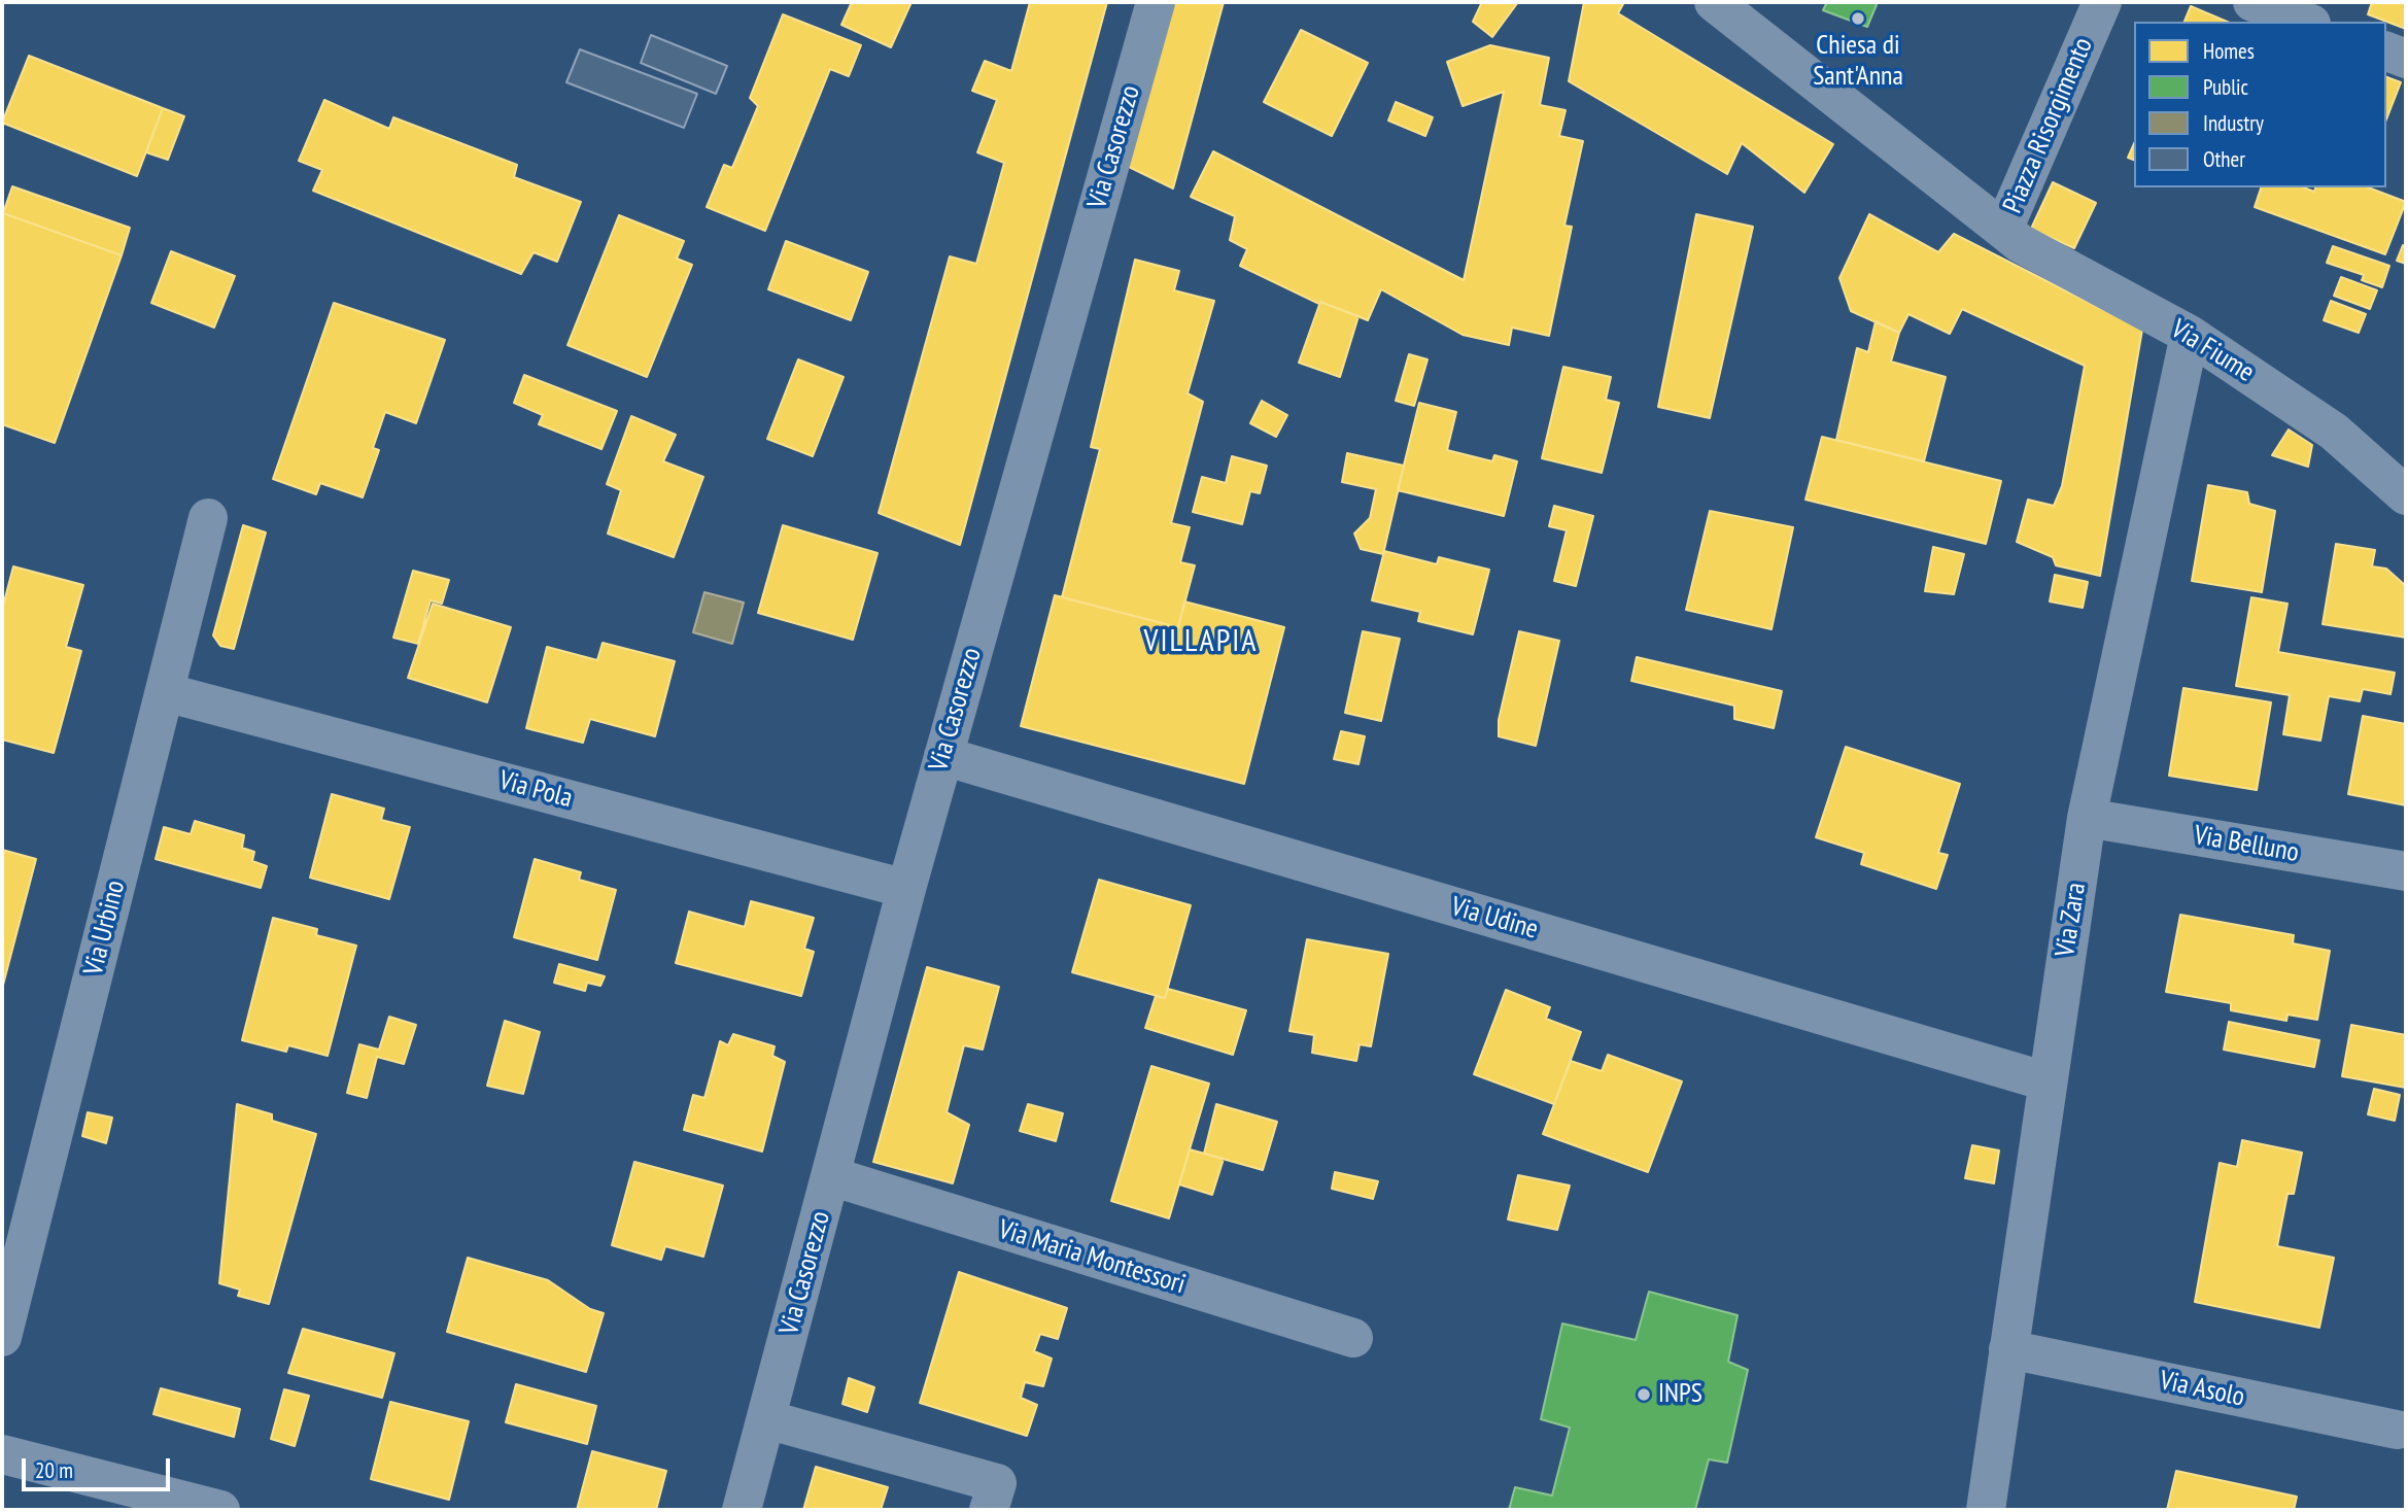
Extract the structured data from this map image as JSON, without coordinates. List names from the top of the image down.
{
  "streets": {
    "street": [
      "Piazza Risorgimento",
      "Via Casorezzo",
      "Via Fiume",
      "Via Pola",
      "Via Belluno",
      "Via Udine",
      "Via Zara",
      "Via Urbino",
      "Via Maria Montessori",
      "Via Asolo"
    ]
  },
  "crossings": [
    ["Piazza Risorgimento", "Via Fiume"],
    ["Via Casorezzo", "Via Pola"],
    ["Via Casorezzo", "Via Udine"],
    ["Via Casorezzo", "Via Maria Montessori"],
    ["Via Fiume", "Via Zara"],
    ["Via Pola", "Via Urbino"],
    ["Via Belluno", "Via Zara"],
    ["Via Udine", "Via Zara"],
    ["Via Zara", "Via Asolo"]
  ],
  "districts": ["VILLAPIA"],
  "places": ["Chiesa di Sant'Anna", "INPS"],
  "legend": [
    "Homes",
    "Public",
    "Industry",
    "Other"
  ],
  "scale_bar": "20 m"
}
